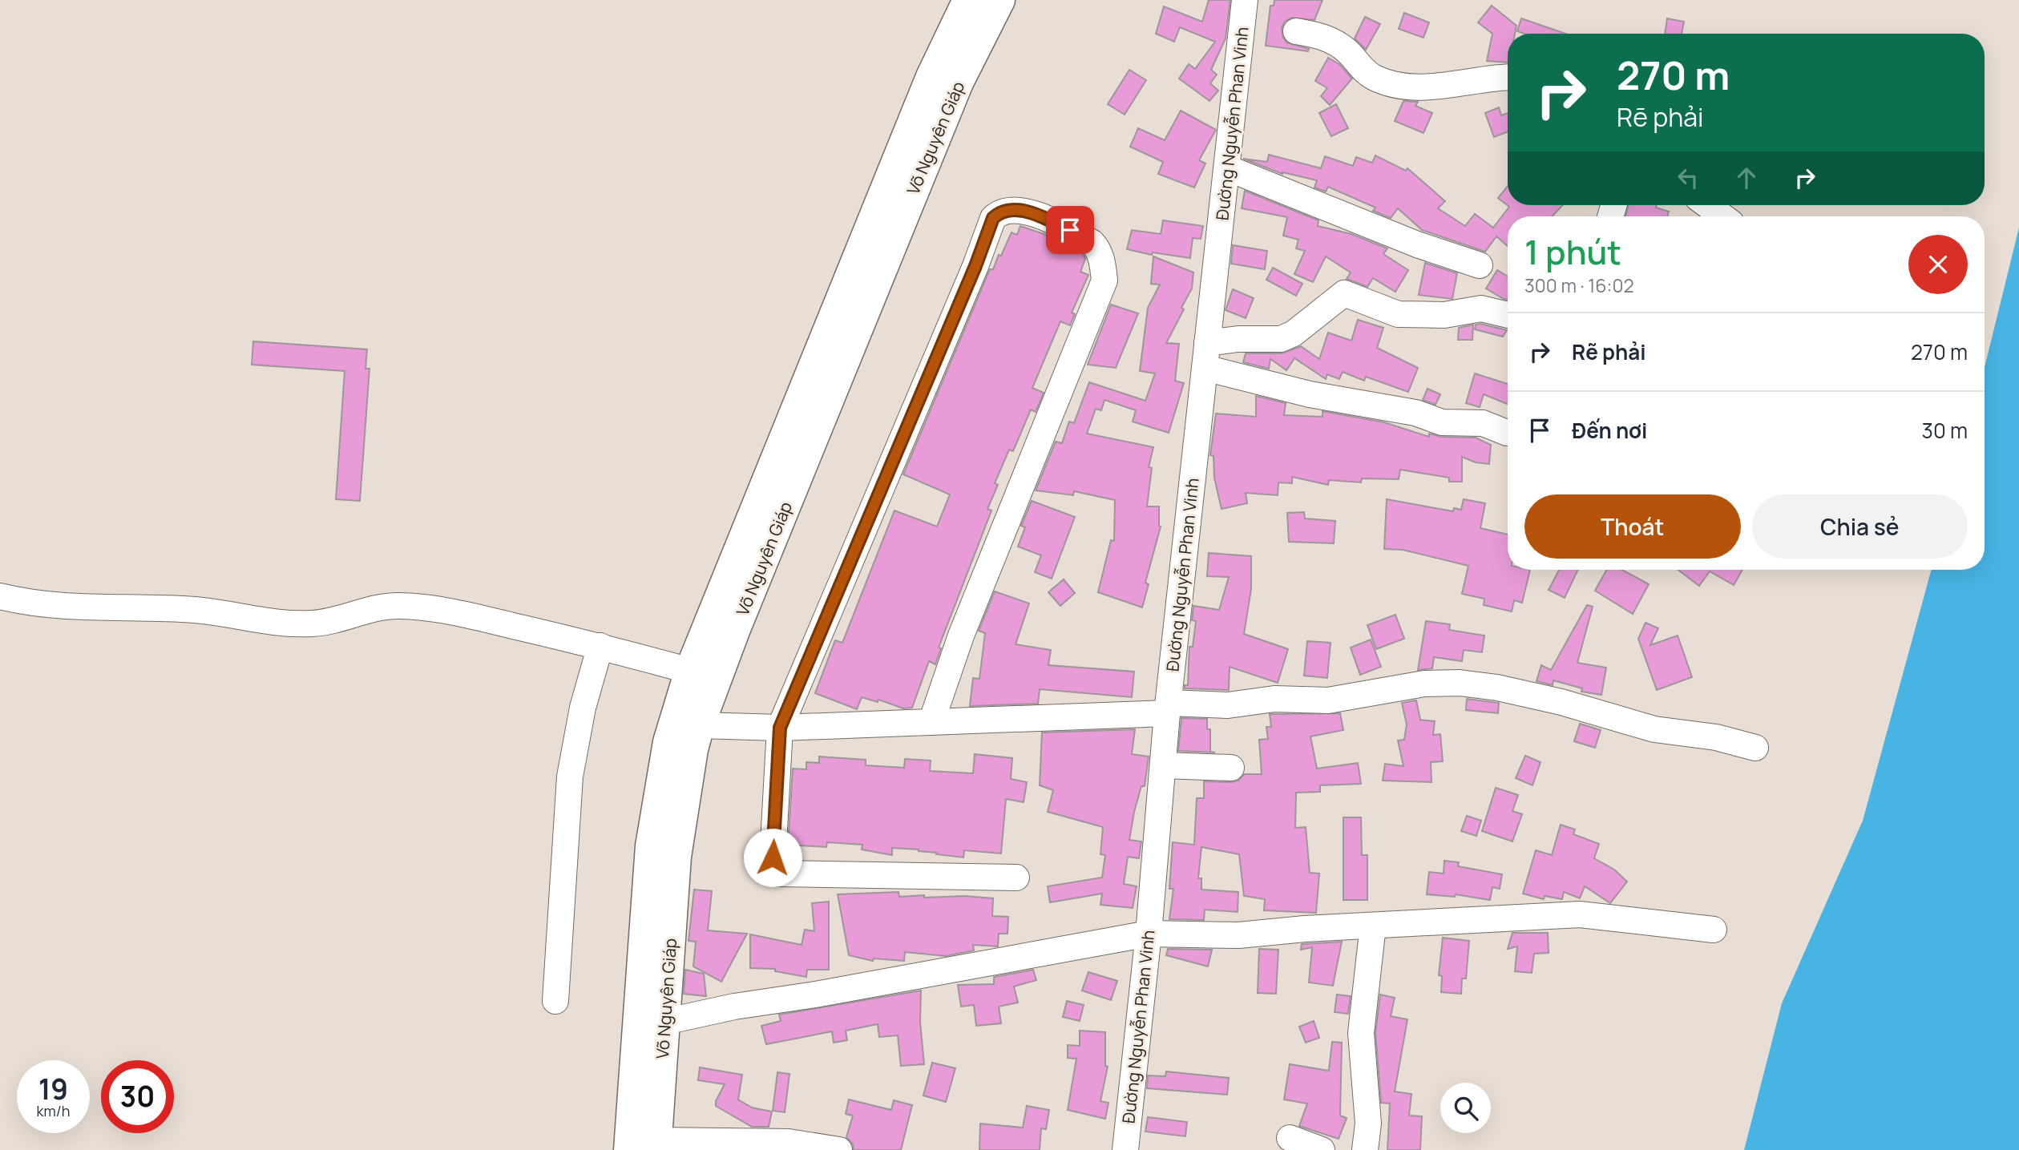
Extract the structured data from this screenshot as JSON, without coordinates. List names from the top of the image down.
{
  "streets": {
    "main road": ["Võ Nguyên Giáp"],
    "street": ["Đường Nguyễn Phan Vinh"]
  },
  "page": {
    "turn": ["270 m", "Rẽ phải"],
    "heading": ["1 phút", "300 m · 16:02"],
    "list": [
      {
        "name": "Rẽ phải",
        "value": "270 m"
      },
      {
        "name": "Đến nơi",
        "value": "30 m"
      }
    ],
    "buttons": ["Thoát", "Chia sẻ"],
    "speed": "19 km/h",
    "limit": "30"
  }
}
